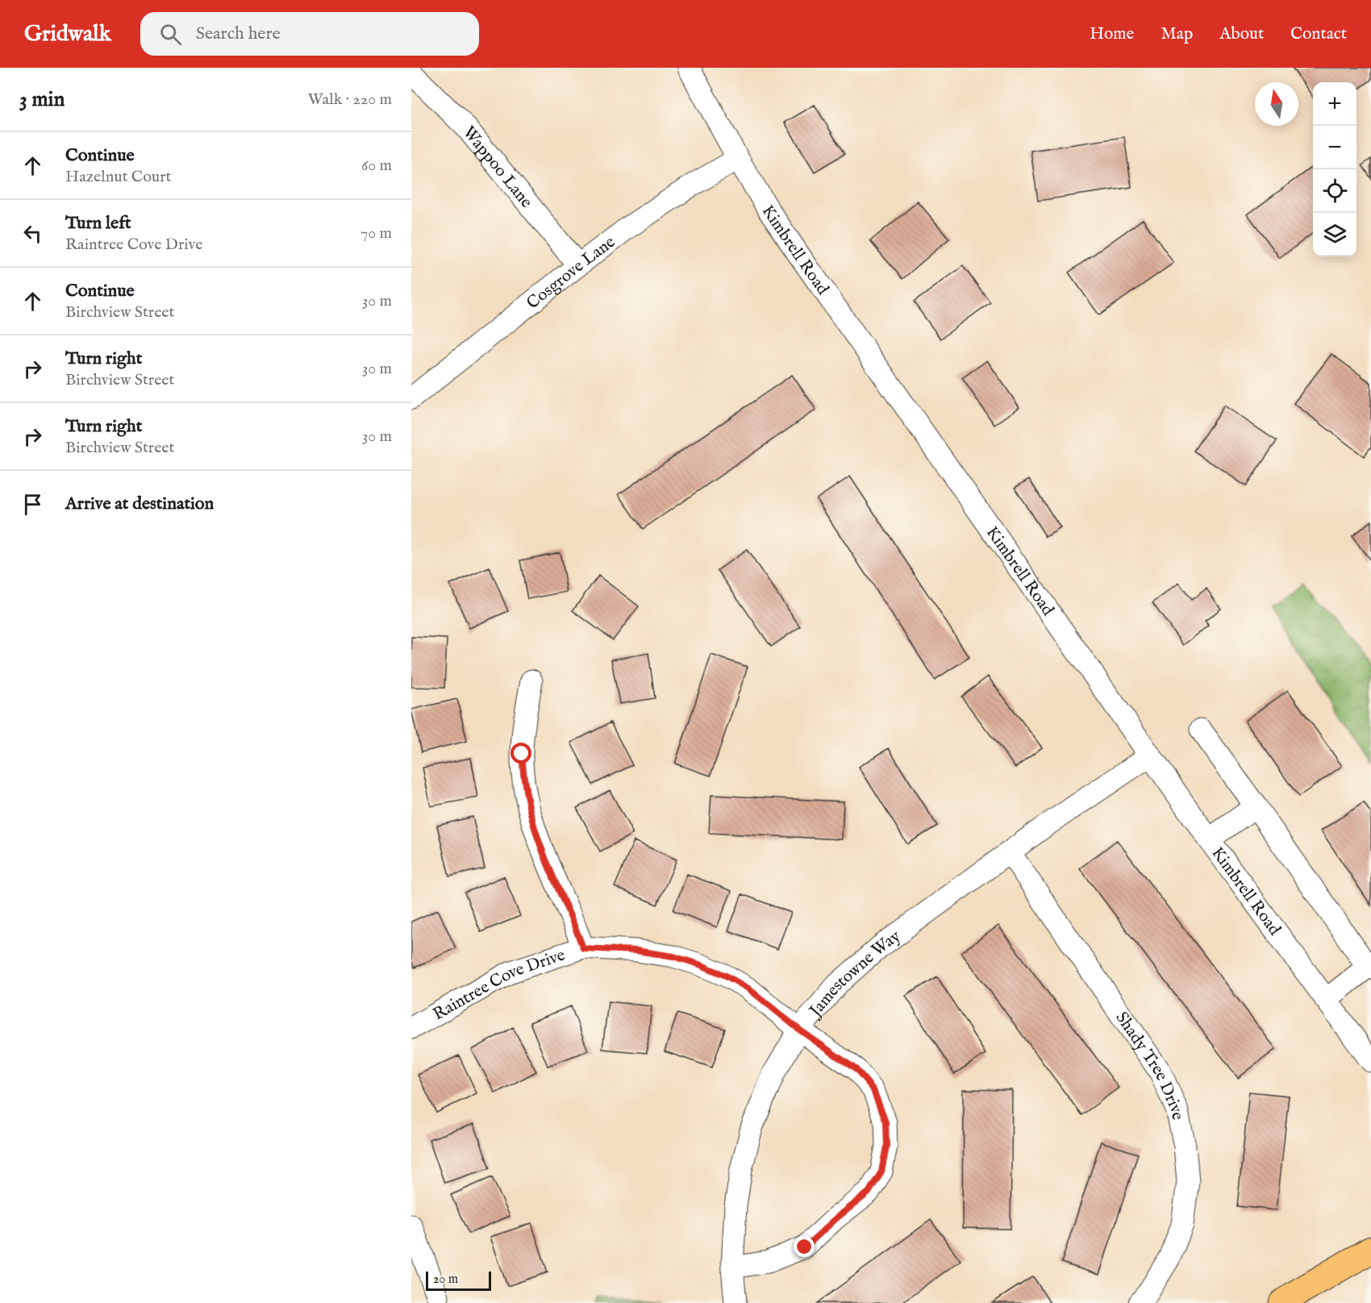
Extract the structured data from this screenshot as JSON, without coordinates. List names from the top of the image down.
{
  "streets": {
    "street": [
      "Wappoo Lane",
      "Kimbrell Road",
      "Cosgrove Lane",
      "Jamestowne Way",
      "Raintree Cove Drive",
      "Shady Tree Drive"
    ]
  },
  "crossings": [
    ["Wappoo Lane", "Cosgrove Lane"],
    ["Kimbrell Road", "Cosgrove Lane"],
    ["Kimbrell Road", "Jamestowne Way"],
    ["Jamestowne Way", "Raintree Cove Drive"],
    ["Jamestowne Way", "Shady Tree Drive"]
  ],
  "scale_bar": "20 m",
  "north": "top",
  "page": {
    "header": "Gridwalk",
    "search": "Search here",
    "nav": [
      "Home",
      "Map",
      "About",
      "Contact"
    ],
    "heading": ["3 min", "Walk · 220 m"],
    "map_buttons": ["+", "−"],
    "list": [
      ["Continue", "Hazelnut Court", "60 m"],
      ["Turn left", "Raintree Cove Drive", "70 m"],
      ["Continue", "Birchview Street", "30 m"],
      ["Turn right", "Birchview Street", "30 m"],
      ["Turn right", "Birchview Street", "30 m"],
      "Arrive at destination"
    ],
    "scale": "20 m"
  }
}
